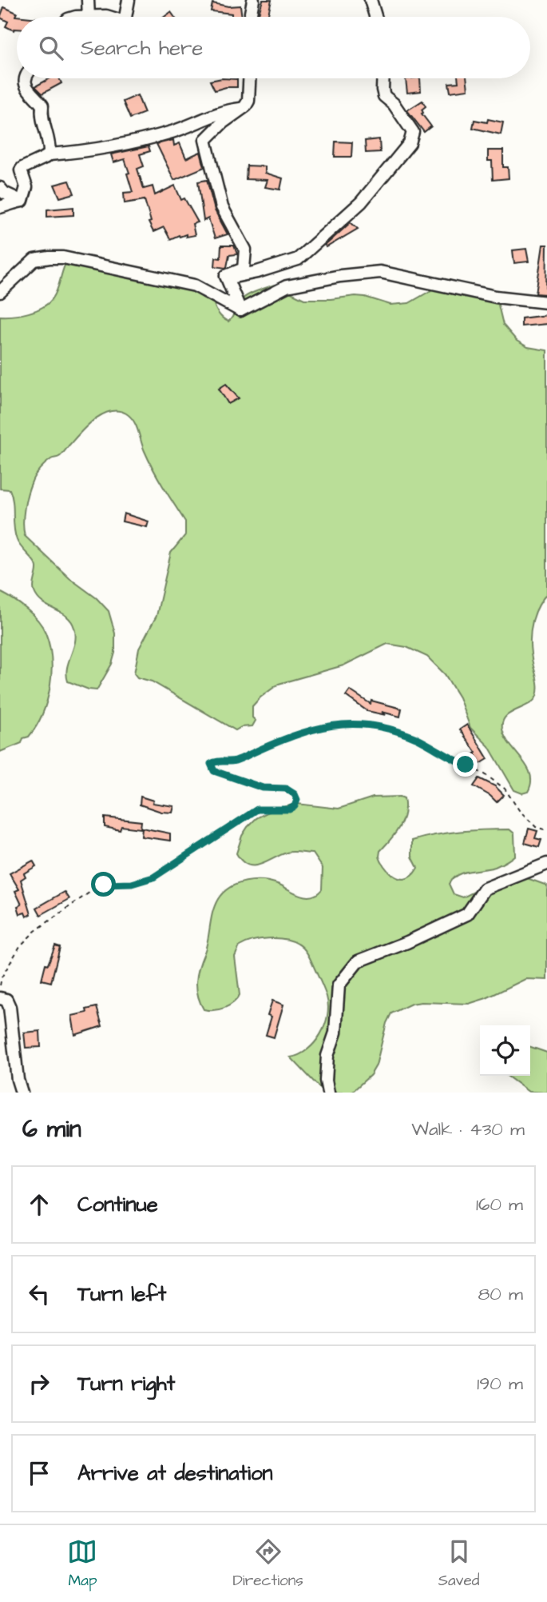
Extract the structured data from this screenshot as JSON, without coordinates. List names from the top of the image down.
{
  "page": {
    "search": "Search here",
    "heading": ["6 min", "Walk · 430 m"],
    "list": [
      ["Continue", "160 m"],
      ["Turn left", "80 m"],
      ["Turn right", "190 m"],
      "Arrive at destination"
    ],
    "nav": ["Map", "Directions", "Saved"]
  }
}
